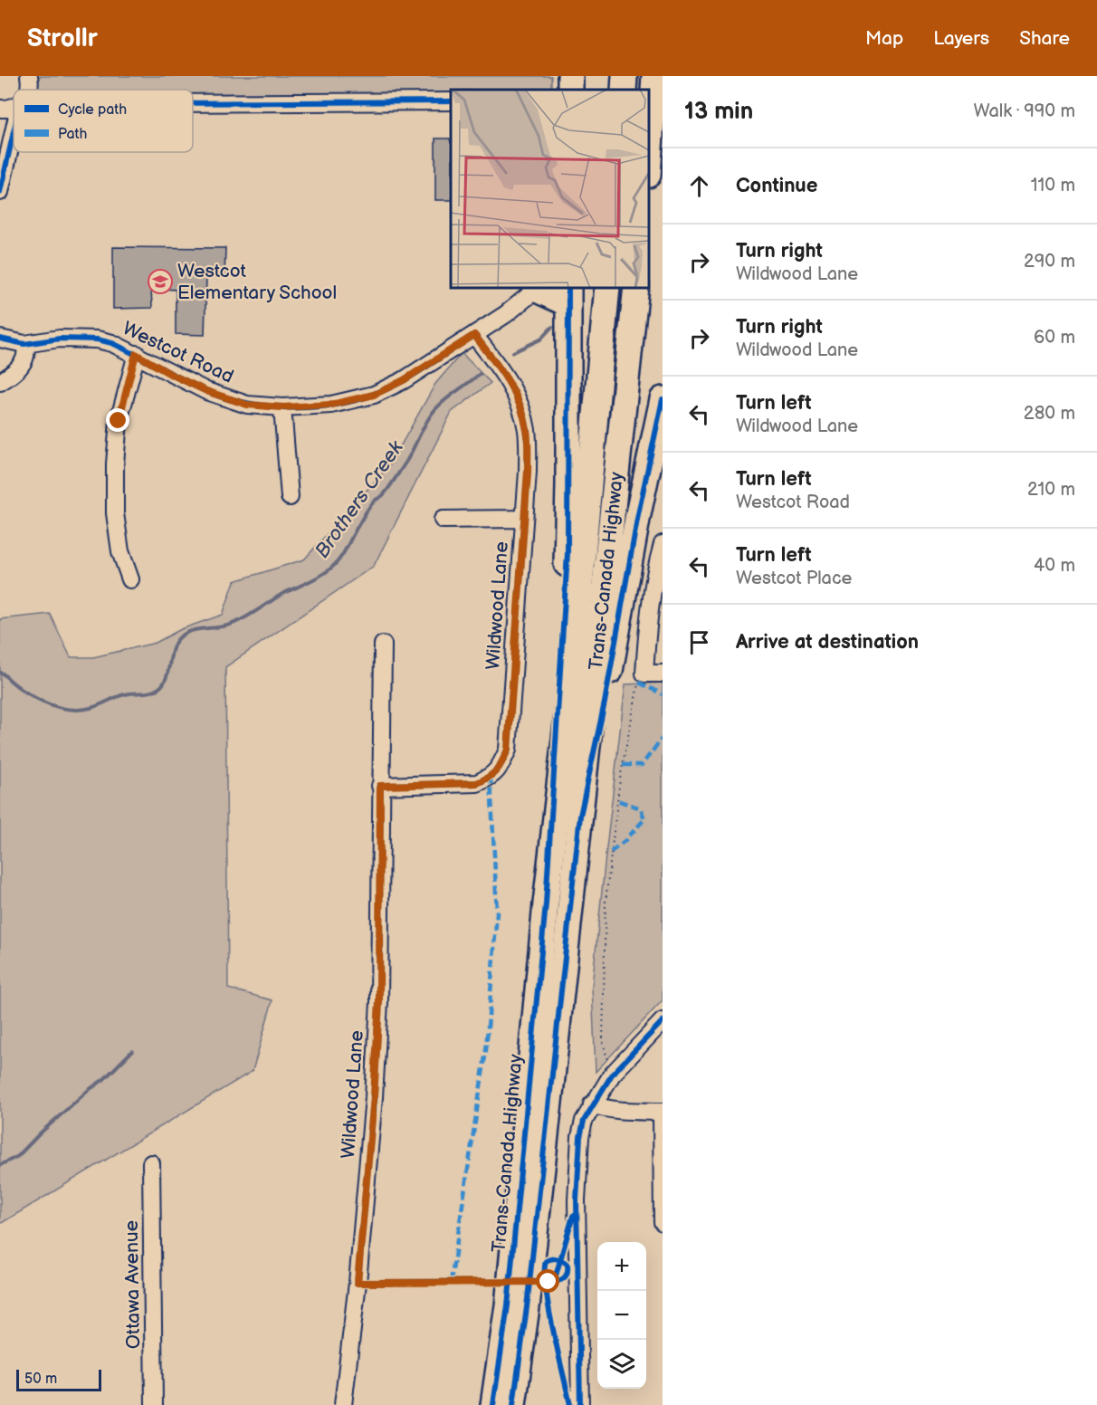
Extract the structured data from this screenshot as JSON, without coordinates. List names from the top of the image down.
{
  "streets": {
    "highway": ["Trans-Canada Highway"],
    "street": ["Westcot Road", "Wildwood Lane", "Ottawa Avenue"]
  },
  "crossings": [
    ["Westcot Road", "Wildwood Lane"]
  ],
  "water": ["Brothers Creek"],
  "places": {
    "school or university": ["Westcot Elementary School"]
  },
  "legend": ["Cycle path", "Path"],
  "scale_bar": "50 m",
  "page": {
    "header": "Strollr",
    "nav": ["Map", "Layers", "Share"],
    "heading": ["13 min", "Walk · 990 m"],
    "list": [
      ["Continue", "110 m"],
      ["Turn right", "Wildwood Lane", "290 m"],
      ["Turn right", "Wildwood Lane", "60 m"],
      ["Turn left", "Wildwood Lane", "280 m"],
      ["Turn left", "Westcot Road", "210 m"],
      ["Turn left", "Westcot Place", "40 m"],
      "Arrive at destination"
    ],
    "map_buttons": ["+", "−"],
    "scale": "50 m"
  }
}
